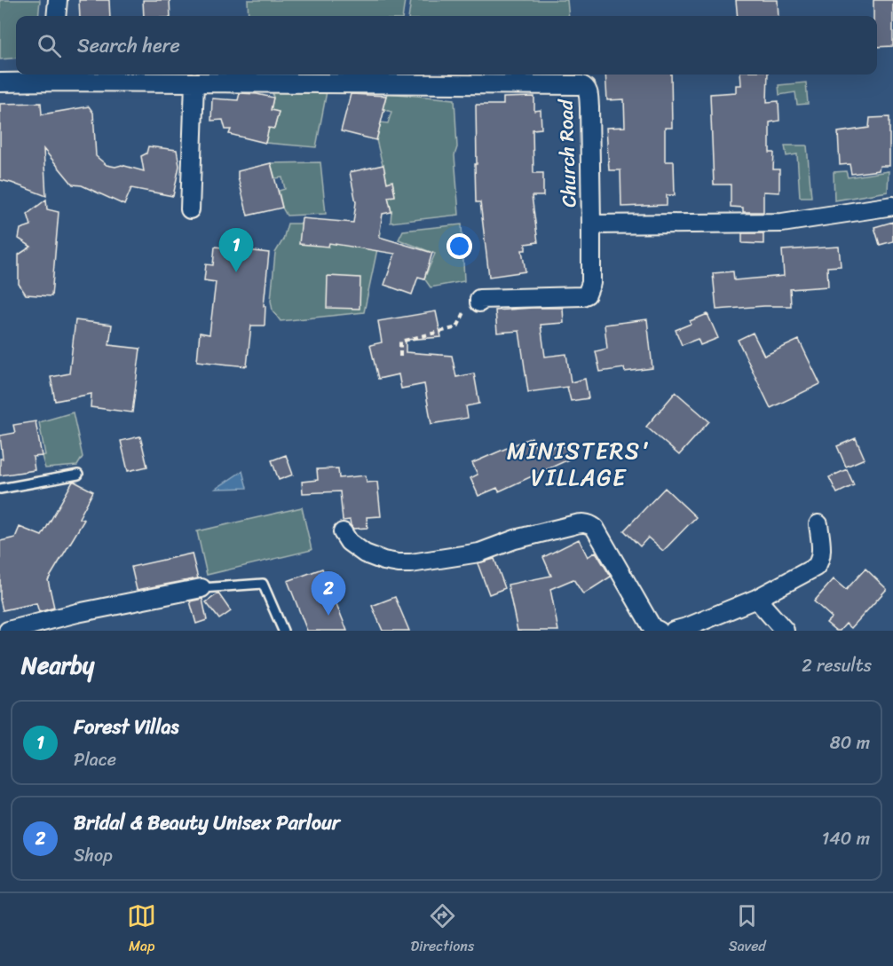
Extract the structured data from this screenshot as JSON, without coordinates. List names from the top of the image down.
{
  "streets": {
    "street": ["Church Road"]
  },
  "districts": ["MINISTERS' VILLAGE"],
  "page": {
    "search": "Search here",
    "pins": ["1", "2"],
    "heading": ["Nearby", "2 results"],
    "list": [
      {
        "mark": "1",
        "name": "Forest Villas",
        "note": "Place",
        "value": "80 m"
      },
      {
        "mark": "2",
        "name": "Bridal & Beauty Unisex Parlour",
        "note": "Shop",
        "value": "140 m"
      }
    ],
    "nav": ["Map", "Directions", "Saved"]
  }
}
